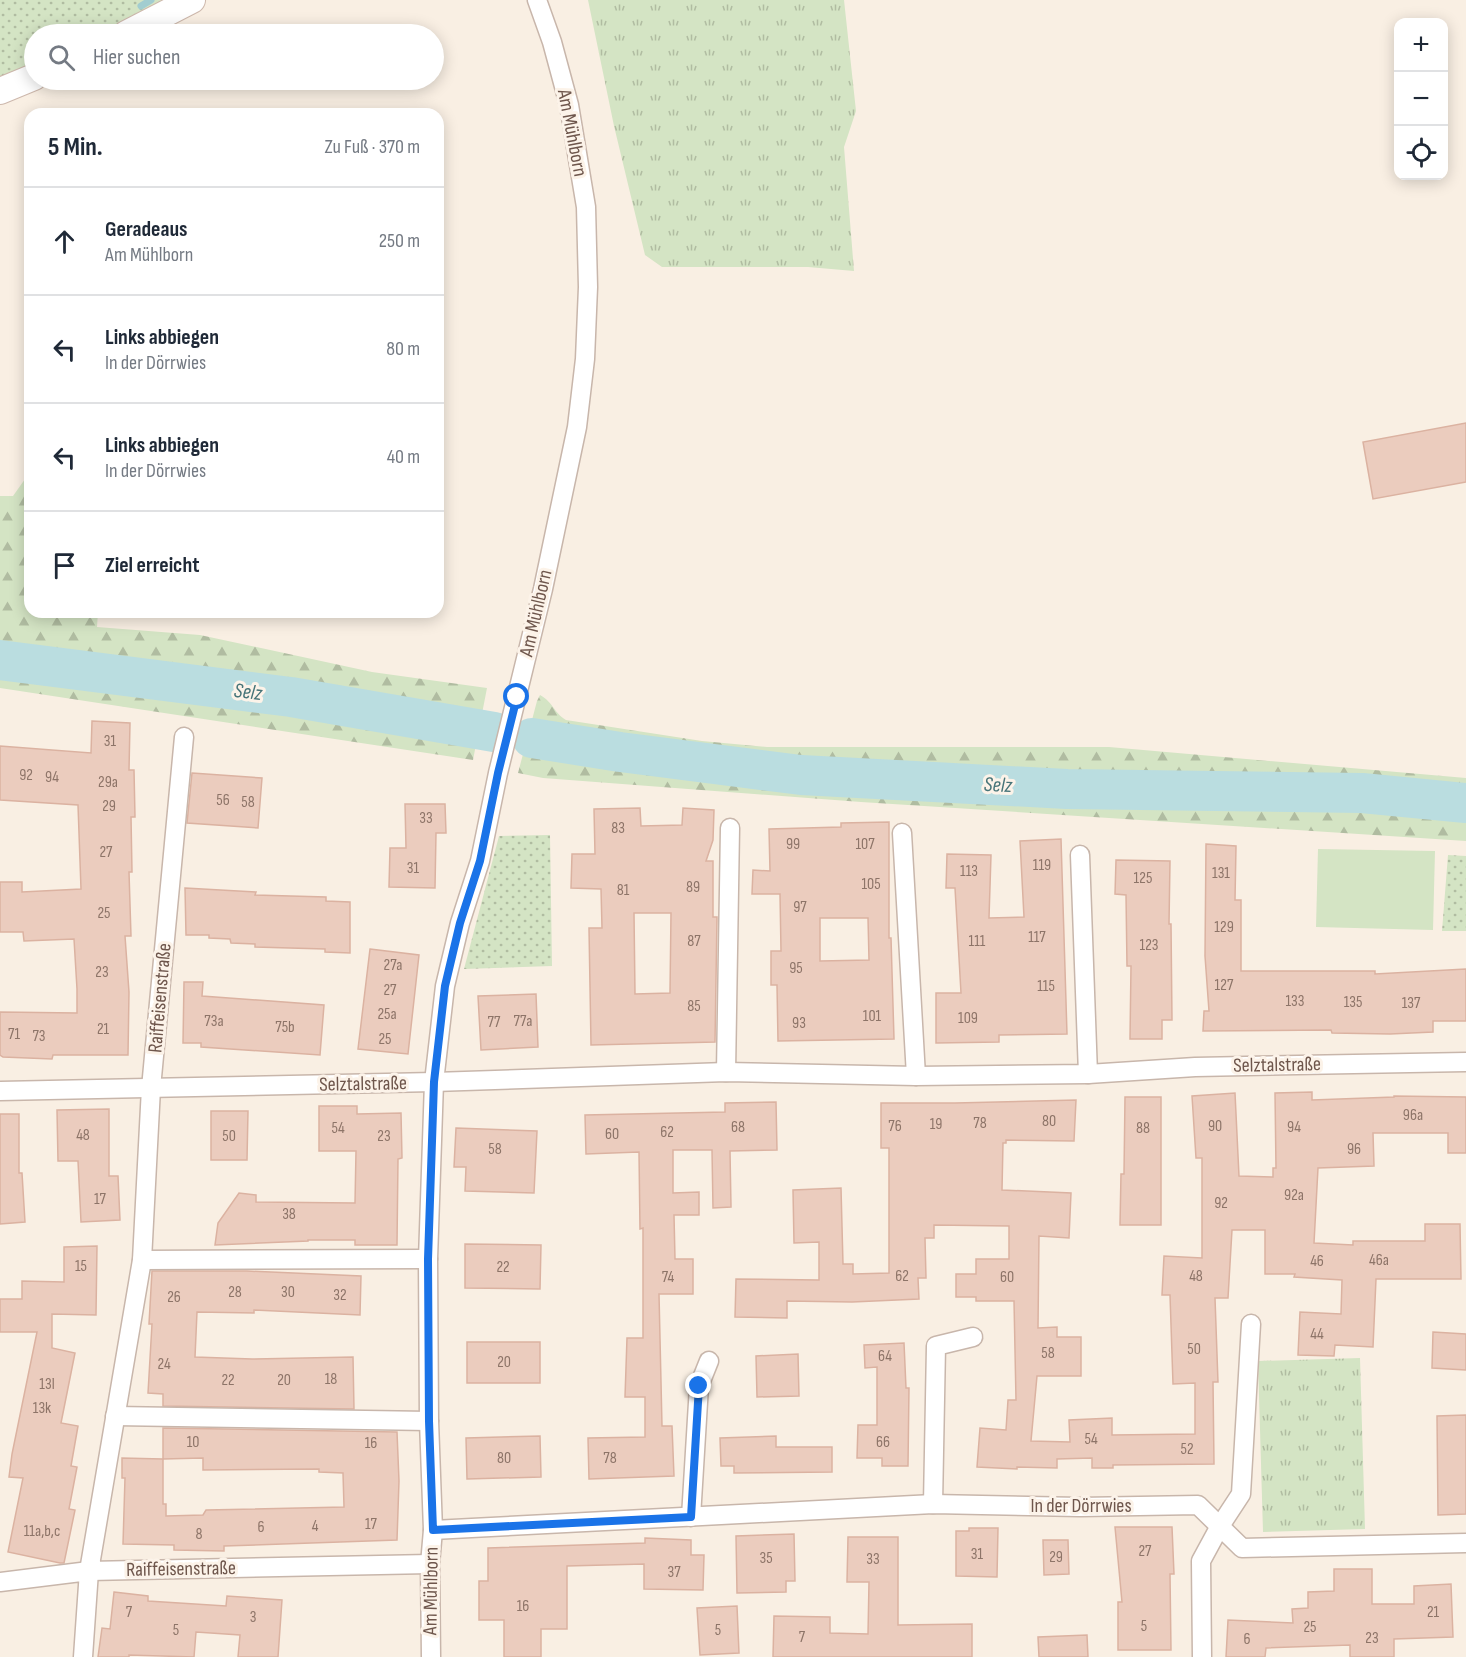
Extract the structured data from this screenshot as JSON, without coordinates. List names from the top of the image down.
{
  "streets": {
    "street": [
      "Am Mühlborn",
      "Raiffeisenstraße",
      "Selztalstraße",
      "In der Dörrwies"
    ]
  },
  "crossings": [
    ["Am Mühlborn", "Raiffeisenstraße"],
    ["Am Mühlborn", "Selztalstraße"],
    ["Am Mühlborn", "In der Dörrwies"],
    ["Raiffeisenstraße", "Selztalstraße"]
  ],
  "water": ["Selz"],
  "house_numbers": [
    "31",
    "92",
    "94",
    "29a",
    "56",
    "58",
    "29",
    "33",
    "83",
    "99",
    "107",
    "27",
    "119",
    "31",
    "113",
    "131",
    "125",
    "105",
    "89",
    "81",
    "97",
    "25",
    "129",
    "117",
    "87",
    "111",
    "123",
    "27a",
    "95",
    "23",
    "127",
    "115",
    "27",
    "133",
    "135",
    "137",
    "85",
    "25a",
    "101",
    "109",
    "73a",
    "77a",
    "77",
    "93",
    "75b",
    "21",
    "71",
    "73",
    "25",
    "96a",
    "80",
    "78",
    "19",
    "76",
    "90",
    "68",
    "94",
    "54",
    "88",
    "62",
    "60",
    "48",
    "50",
    "23",
    "58",
    "96",
    "92a",
    "17",
    "92",
    "38",
    "46a",
    "46",
    "15",
    "22",
    "62",
    "48",
    "74",
    "60",
    "28",
    "30",
    "32",
    "26",
    "44",
    "50",
    "58",
    "64",
    "20",
    "24",
    "18",
    "22",
    "20",
    "13l",
    "13k",
    "54",
    "10",
    "66",
    "16",
    "52",
    "80",
    "78",
    "17",
    "4",
    "6",
    "11a,b,c",
    "8",
    "27",
    "31",
    "29",
    "35",
    "33",
    "37",
    "16",
    "7",
    "21",
    "3",
    "5",
    "25",
    "5",
    "5",
    "7",
    "23",
    "6"
  ],
  "page": {
    "map_buttons": ["+", "−"],
    "search": "Hier suchen",
    "heading": ["5 Min.", "Zu Fuß · 370 m"],
    "list": [
      ["Geradeaus", "Am Mühlborn", "250 m"],
      ["Links abbiegen", "In der Dörrwies", "80 m"],
      ["Links abbiegen", "In der Dörrwies", "40 m"],
      "Ziel erreicht"
    ]
  }
}
